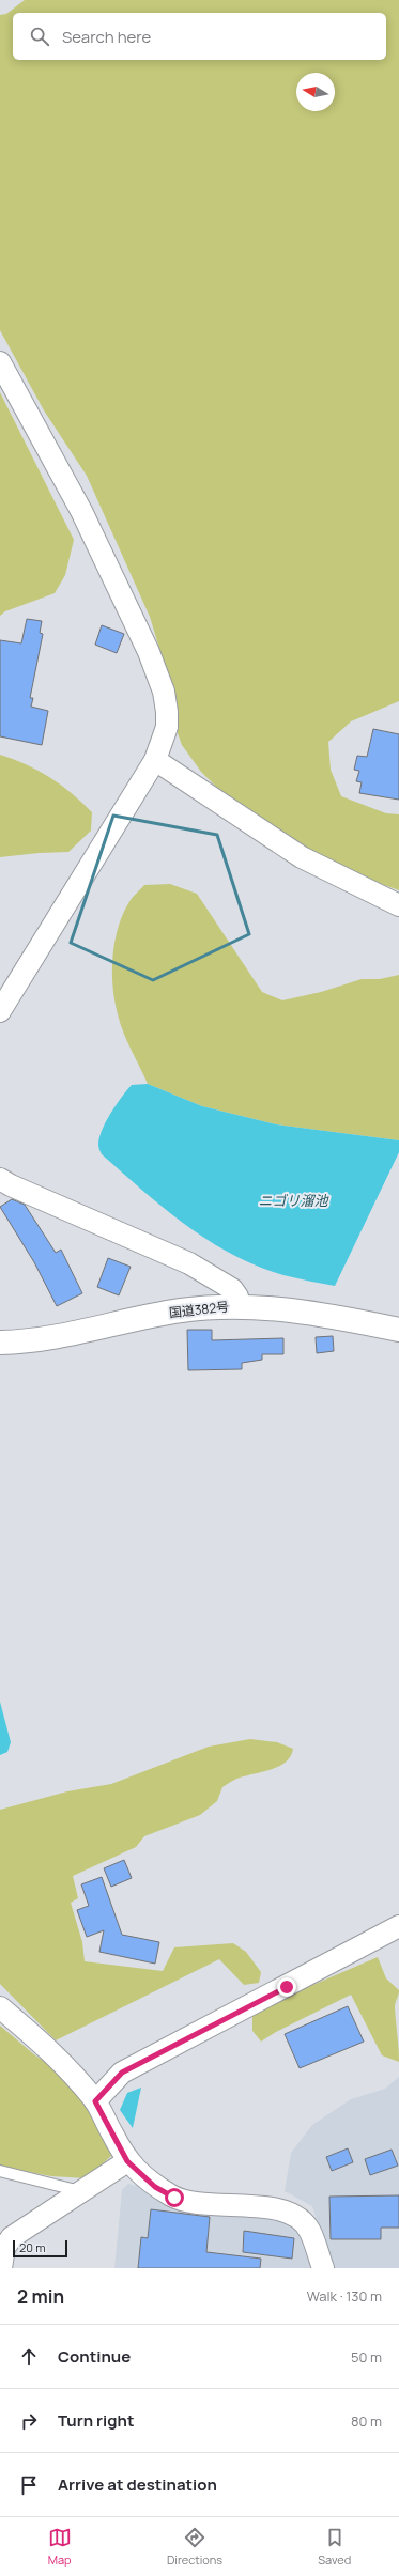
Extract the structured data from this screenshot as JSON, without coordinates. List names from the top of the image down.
{
  "streets": {
    "highway": ["国道382号"]
  },
  "water": ["ニゴリ溜池"],
  "scale_bar": "20 m",
  "north": "left",
  "page": {
    "search": "Search here",
    "scale": "20 m",
    "heading": ["2 min", "Walk · 130 m"],
    "list": [
      ["Continue", "50 m"],
      ["Turn right", "80 m"],
      "Arrive at destination"
    ],
    "nav": ["Map", "Directions", "Saved"]
  }
}
